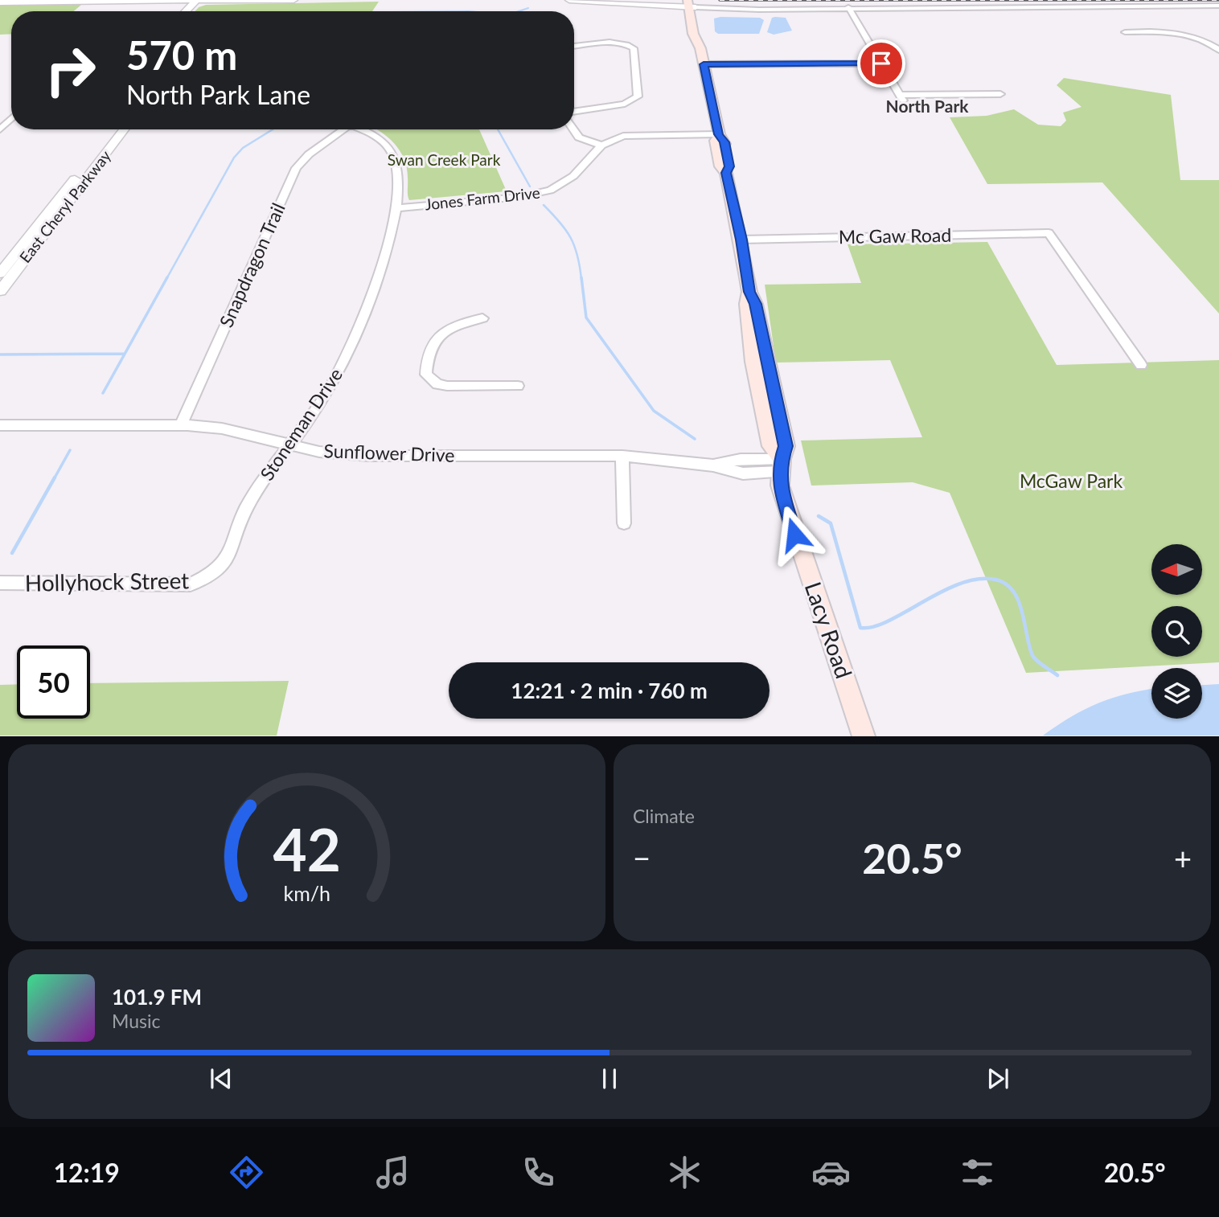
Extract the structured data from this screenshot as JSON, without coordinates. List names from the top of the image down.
{
  "streets": {
    "main road": ["Lacy Road"],
    "street": [
      "Jones Farm Drive",
      "East Cheryl Parkway",
      "Mc Gaw Road",
      "Snapdragon Trail",
      "Stoneman Drive",
      "Sunflower Drive",
      "Hollyhock Street"
    ]
  },
  "crossings": [
    ["Jones Farm Drive", "Stoneman Drive"],
    ["Jones Farm Drive", "Lacy Road"],
    ["Mc Gaw Road", "Lacy Road"],
    ["Snapdragon Trail", "Sunflower Drive"],
    ["Stoneman Drive", "Sunflower Drive"],
    ["Stoneman Drive", "Hollyhock Street"],
    ["Sunflower Drive", "Lacy Road"]
  ],
  "districts": ["North Park"],
  "parks": ["Swan Creek Park", "McGaw Park"],
  "north": "left",
  "page": {
    "turn": ["570 m", "North Park Lane"],
    "limit": "50",
    "trip": "12:21 · 2 min · 760 m",
    "tile": "Climate",
    "heat": ["−", "20.5°", "+"],
    "song": ["101.9 FM", "Music"],
    "tabs": ["12:19", "20.5°"],
    "gauge": ["42", "km/h"]
  }
}
